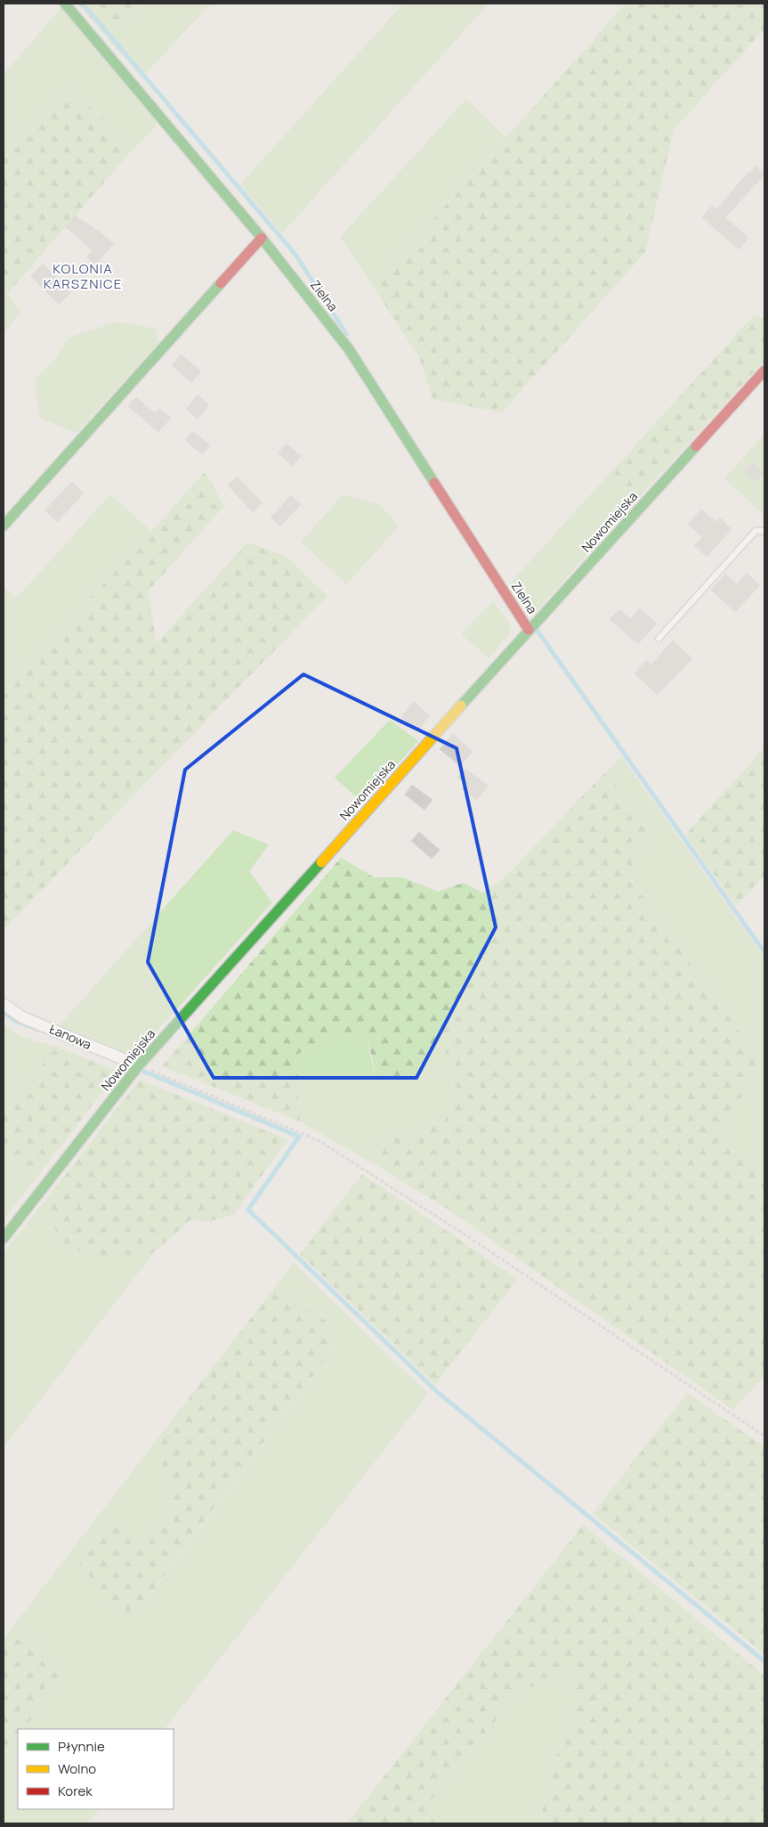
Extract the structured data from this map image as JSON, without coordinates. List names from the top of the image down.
{
  "streets": {
    "street": ["Zielna", "Nowomiejska", "Łanowa"]
  },
  "crossings": [
    ["Zielna", "Nowomiejska"],
    ["Nowomiejska", "Łanowa"]
  ],
  "districts": ["KOLONIA KARSZNICE"],
  "legend": ["Płynnie", "Wolno", "Korek"]
}
